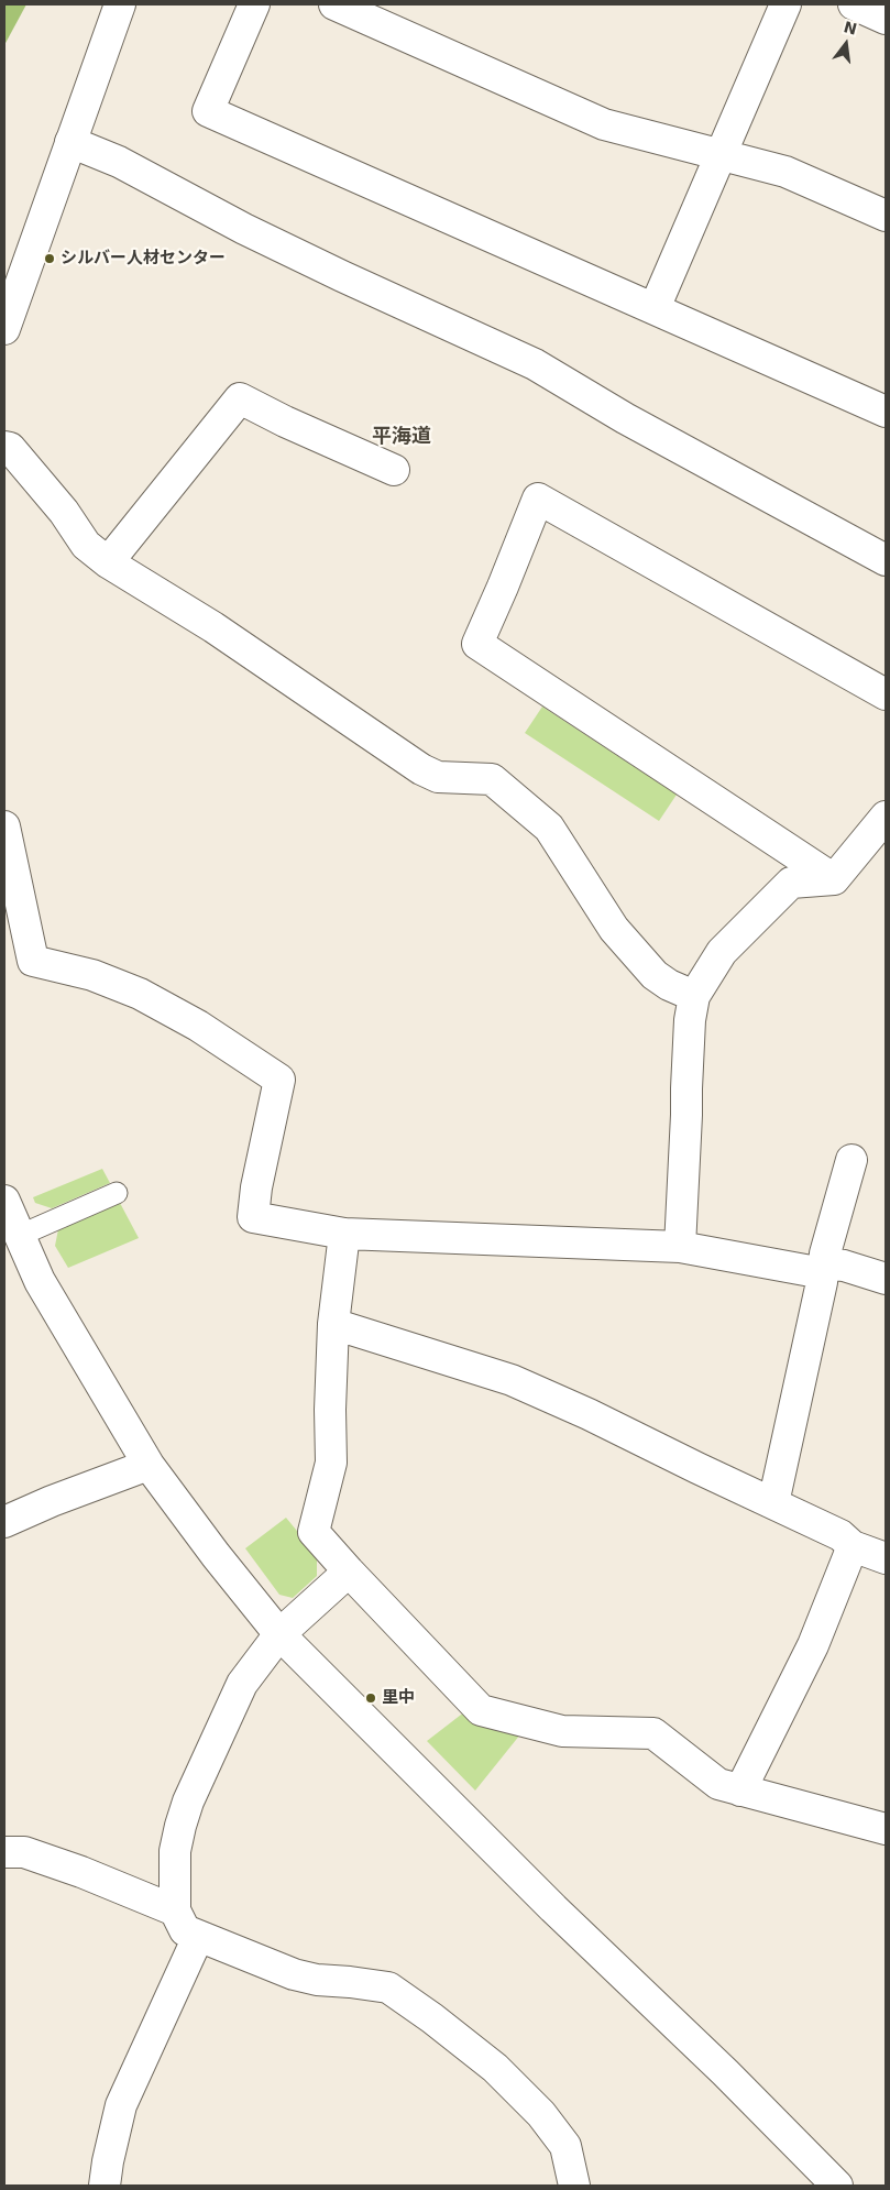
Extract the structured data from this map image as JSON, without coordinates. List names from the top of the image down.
{
  "districts": ["平海道"],
  "places": ["シルバー人材センター", "里中"],
  "north": "top"
}
